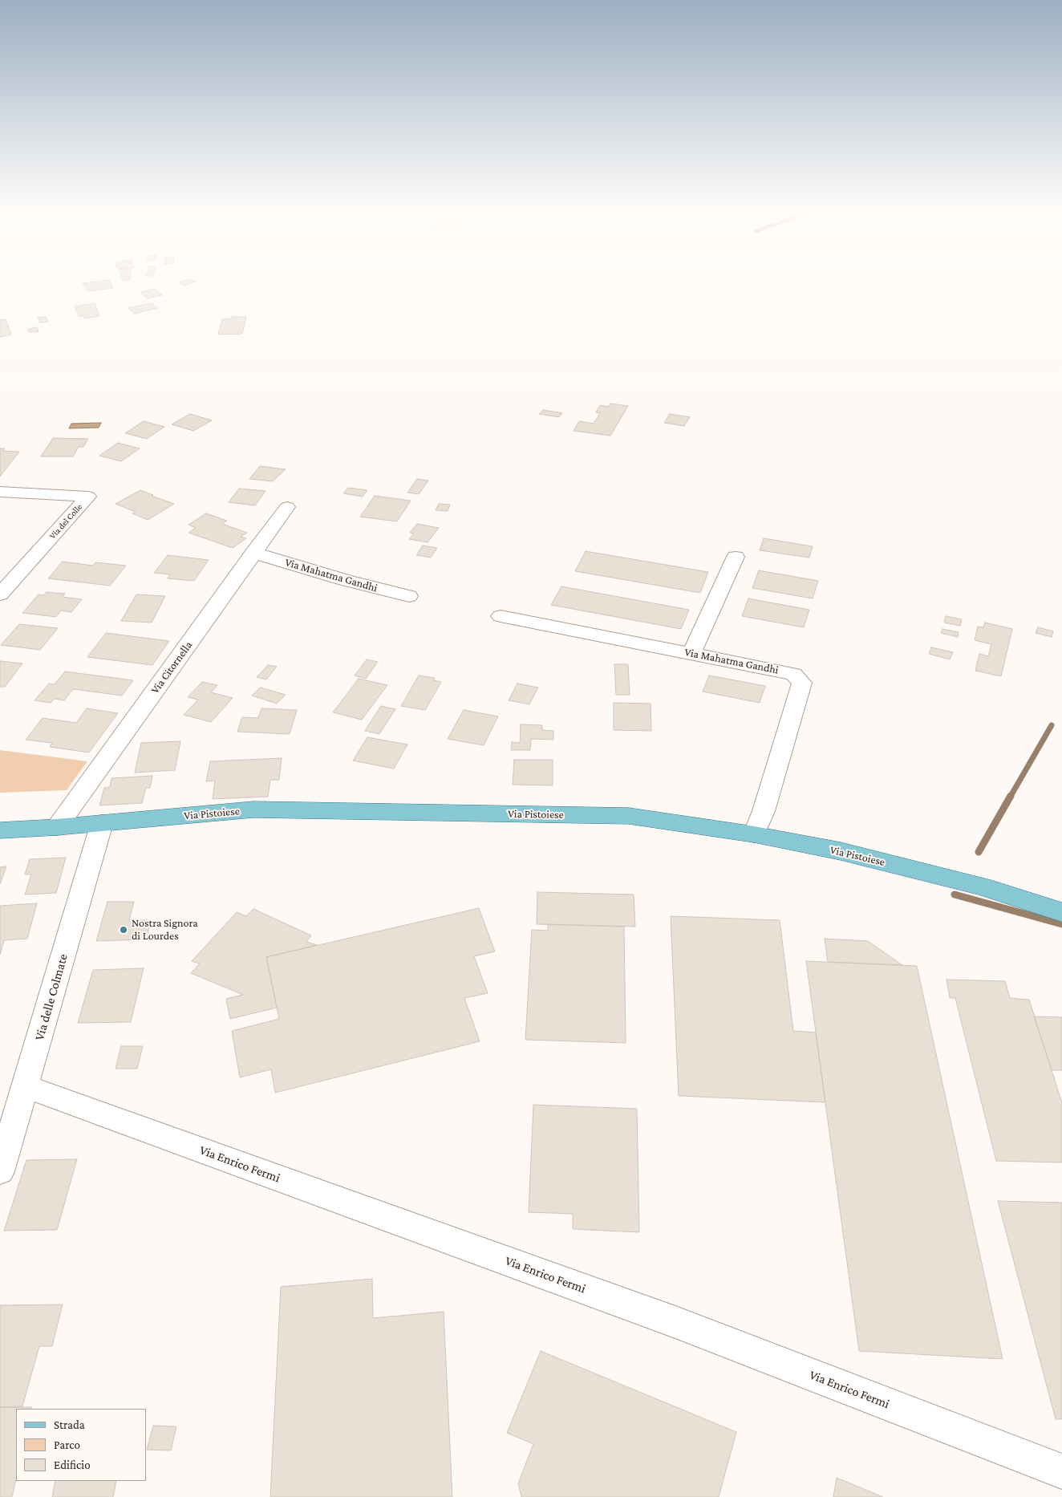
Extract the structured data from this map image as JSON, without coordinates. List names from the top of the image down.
{
  "streets": {
    "main road": ["Via Pistoiese"],
    "street": [
      "Via del Colle",
      "Via Mahatma Gandhi",
      "Via Citornella",
      "Via delle Colmate",
      "Via Enrico Fermi"
    ]
  },
  "crossings": [
    ["Via Mahatma Gandhi", "Via Citornella"],
    ["Via Mahatma Gandhi", "Via Pistoiese"],
    ["Via Citornella", "Via Pistoiese"],
    ["Via Pistoiese", "Via delle Colmate"],
    ["Via delle Colmate", "Via Enrico Fermi"]
  ],
  "places": ["Nostra Signora di Lourdes"],
  "legend": ["Strada", "Parco", "Edificio"]
}
